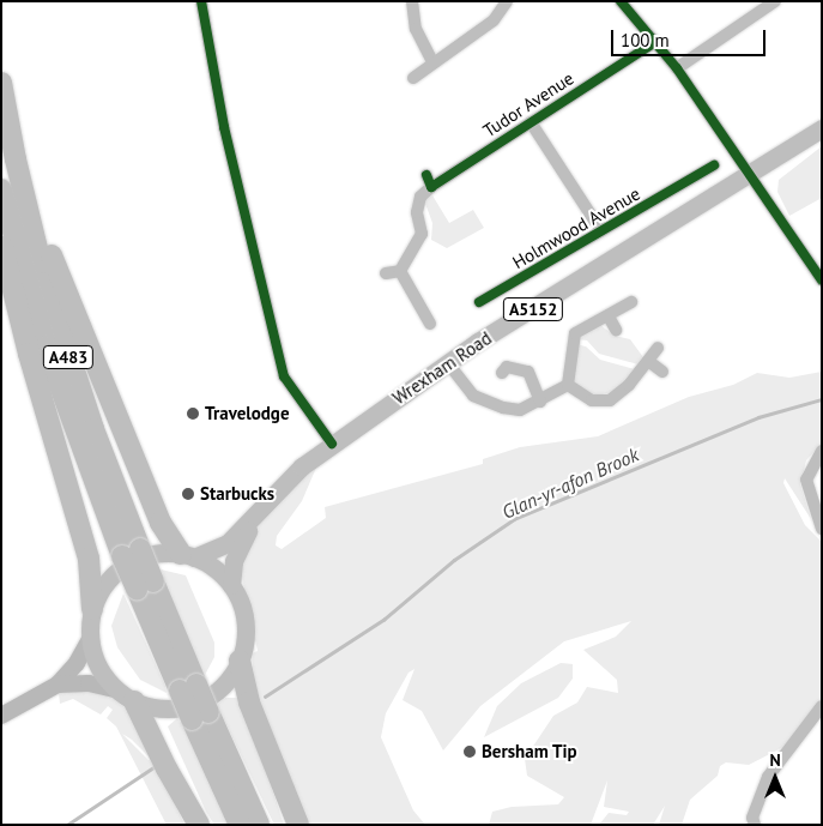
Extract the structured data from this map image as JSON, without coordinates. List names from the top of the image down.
{
  "streets": {
    "highway": ["A483"],
    "main road": ["A5152", "Wrexham Road"],
    "street": ["Tudor Avenue", "Holmwood Avenue"]
  },
  "water": ["Glan-yr-afon Brook"],
  "places": ["Travelodge", "Starbucks", "Bersham Tip"],
  "scale_bar": "100 m",
  "north": "top"
}
